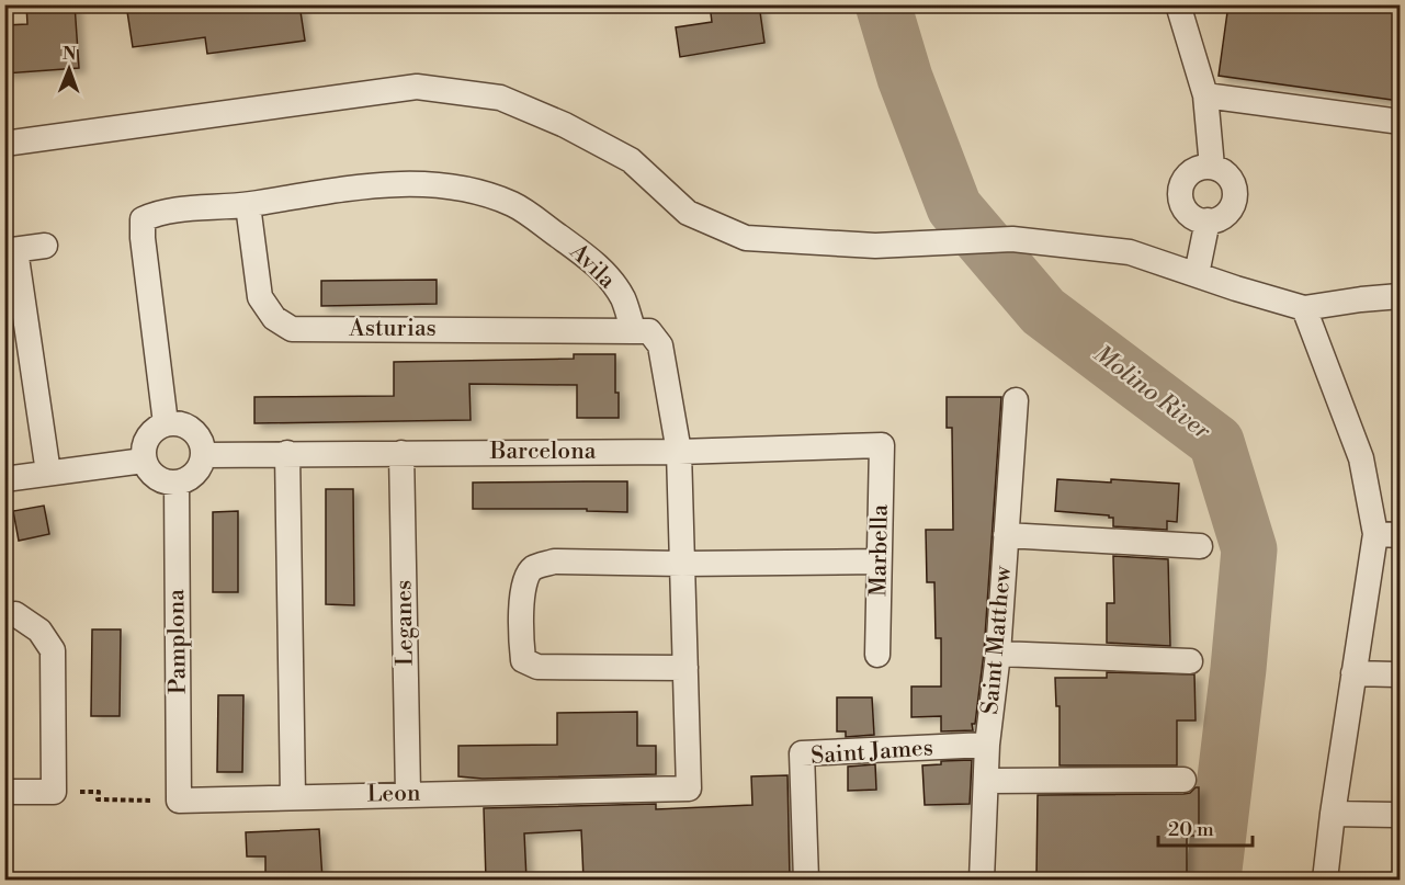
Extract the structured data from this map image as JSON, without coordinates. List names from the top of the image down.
{
  "streets": {
    "street": [
      "Avila",
      "Asturias",
      "Barcelona",
      "Marbella",
      "Leganes",
      "Saint Matthew",
      "Pamplona",
      "Saint James",
      "Leon"
    ]
  },
  "crossings": [
    ["Avila", "Asturias"],
    ["Avila", "Barcelona"],
    ["Avila", "Pamplona"],
    ["Barcelona", "Marbella"],
    ["Barcelona", "Leganes"],
    ["Barcelona", "Pamplona"],
    ["Leganes", "Leon"],
    ["Saint Matthew", "Saint James"],
    ["Pamplona", "Leon"]
  ],
  "water": ["Molino River"],
  "scale_bar": "20 m",
  "north": "top"
}
